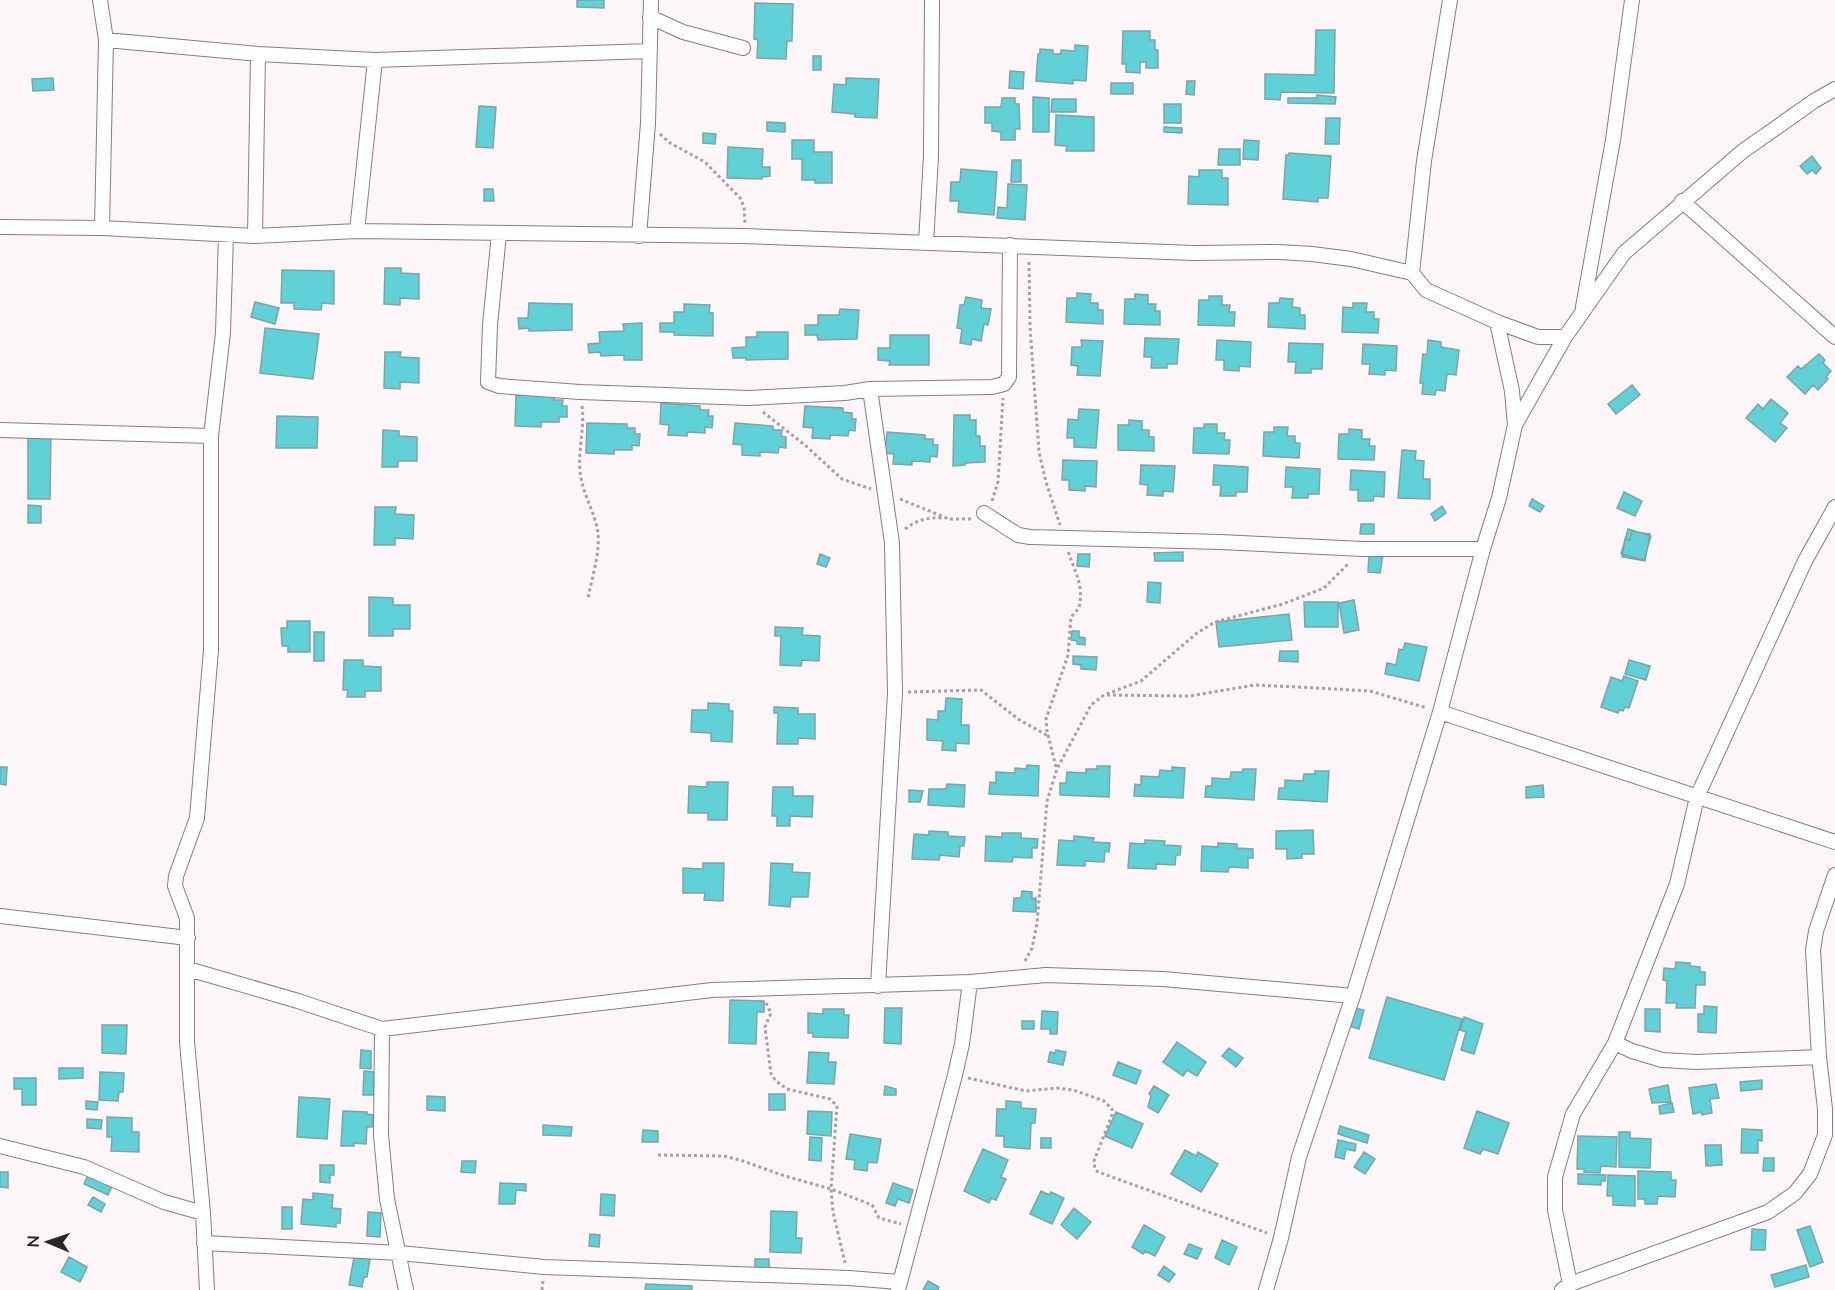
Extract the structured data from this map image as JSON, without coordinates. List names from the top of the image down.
{
  "north": "left"
}
